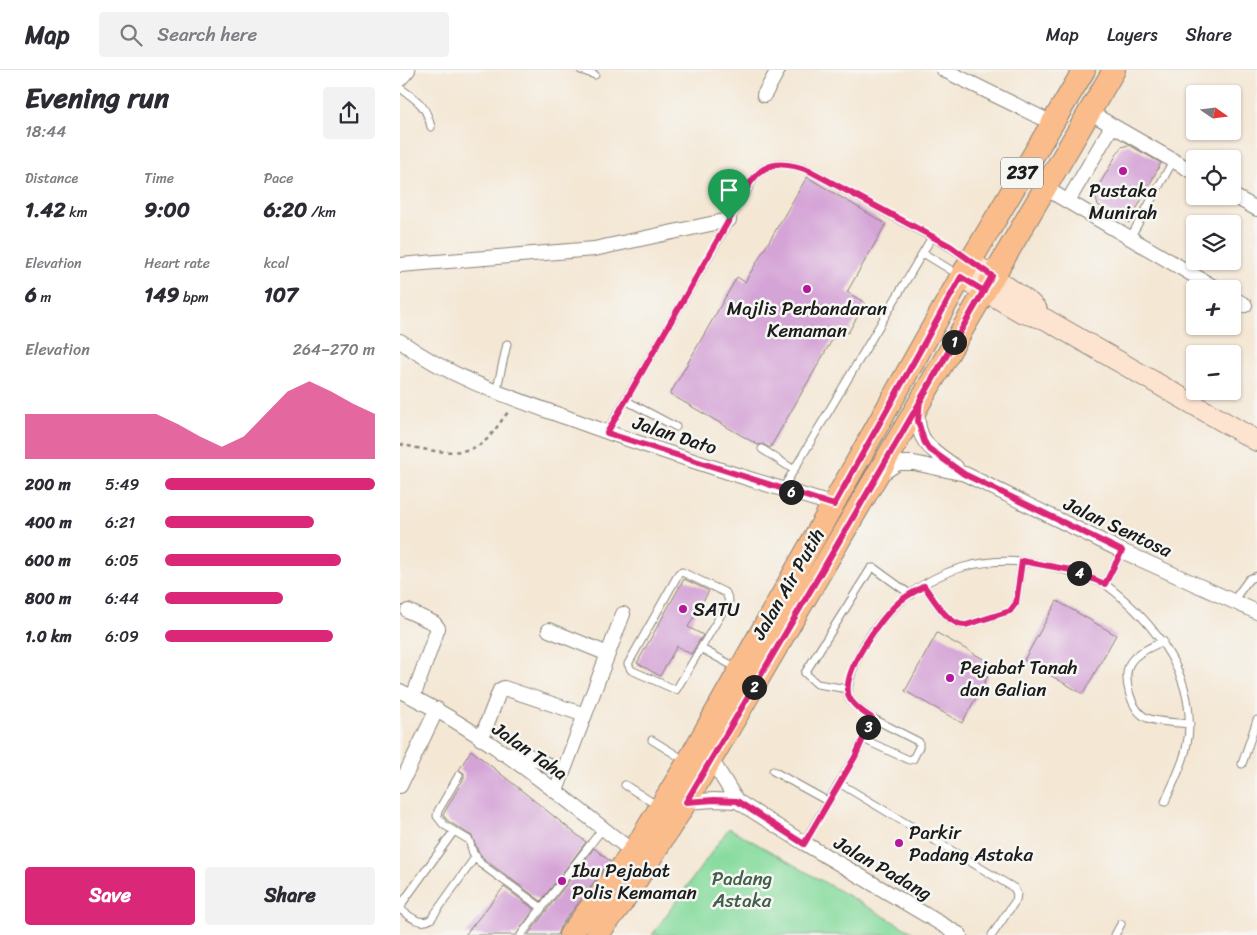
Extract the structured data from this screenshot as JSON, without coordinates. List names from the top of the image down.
{
  "streets": {
    "main road": ["237", "Jalan Air Putih"],
    "street": [
      "Jalan Dato",
      "Jalan Sentosa",
      "Jalan Taha",
      "Jalan Padang"
    ]
  },
  "crossings": [
    ["Jalan Dato", "Jalan Air Putih"],
    ["Jalan Air Putih", "Jalan Taha"]
  ],
  "parks": ["Padang Astaka"],
  "places": [
    "Pustaka Munirah",
    "Majlis Perbandaran Kemaman",
    "SATU",
    "Pejabat Tanah dan Galian",
    "Parkir Padang Astaka",
    "Ibu Pejabat Polis Kemaman"
  ],
  "north": "right",
  "page": {
    "header": "Map",
    "search": "Search here",
    "nav": ["Map", "Layers", "Share"],
    "heading": ["Evening run", "18:44"],
    "map_buttons": ["+", "−"],
    "stats": [
      ["Distance", "1.42 km"],
      ["Time", "9:00"],
      ["Pace", "6:20 /km"],
      ["Elevation", "6 m"],
      ["Heart rate", "149 bpm"],
      ["kcal", "107"]
    ],
    "chart": ["Elevation", "264–270 m"],
    "pins": [
      "1",
      "6",
      "4",
      "2",
      "3"
    ],
    "list": [
      {
        "name": "200 m",
        "note": "5:49"
      },
      {
        "name": "400 m",
        "note": "6:21"
      },
      {
        "name": "600 m",
        "note": "6:05"
      },
      {
        "name": "800 m",
        "note": "6:44"
      },
      {
        "name": "1.0 km",
        "note": "6:09"
      }
    ],
    "buttons": ["Save", "Share"]
  }
}
